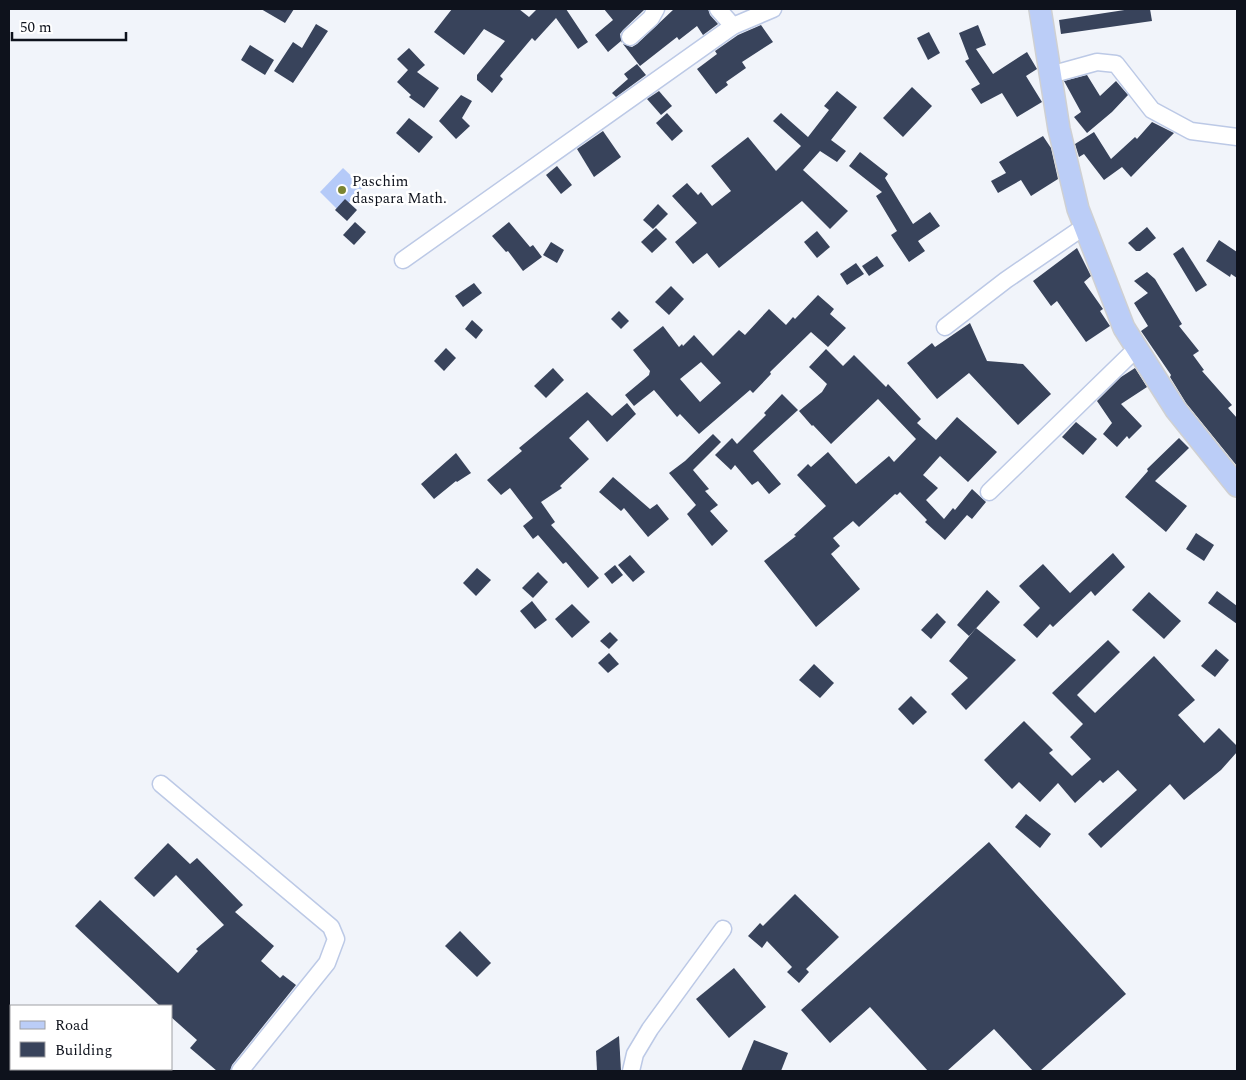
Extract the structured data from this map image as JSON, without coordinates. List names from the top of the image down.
{
  "places": ["Paschim daspara Math."],
  "legend": ["Road", "Building"],
  "scale_bar": "50 m"
}
